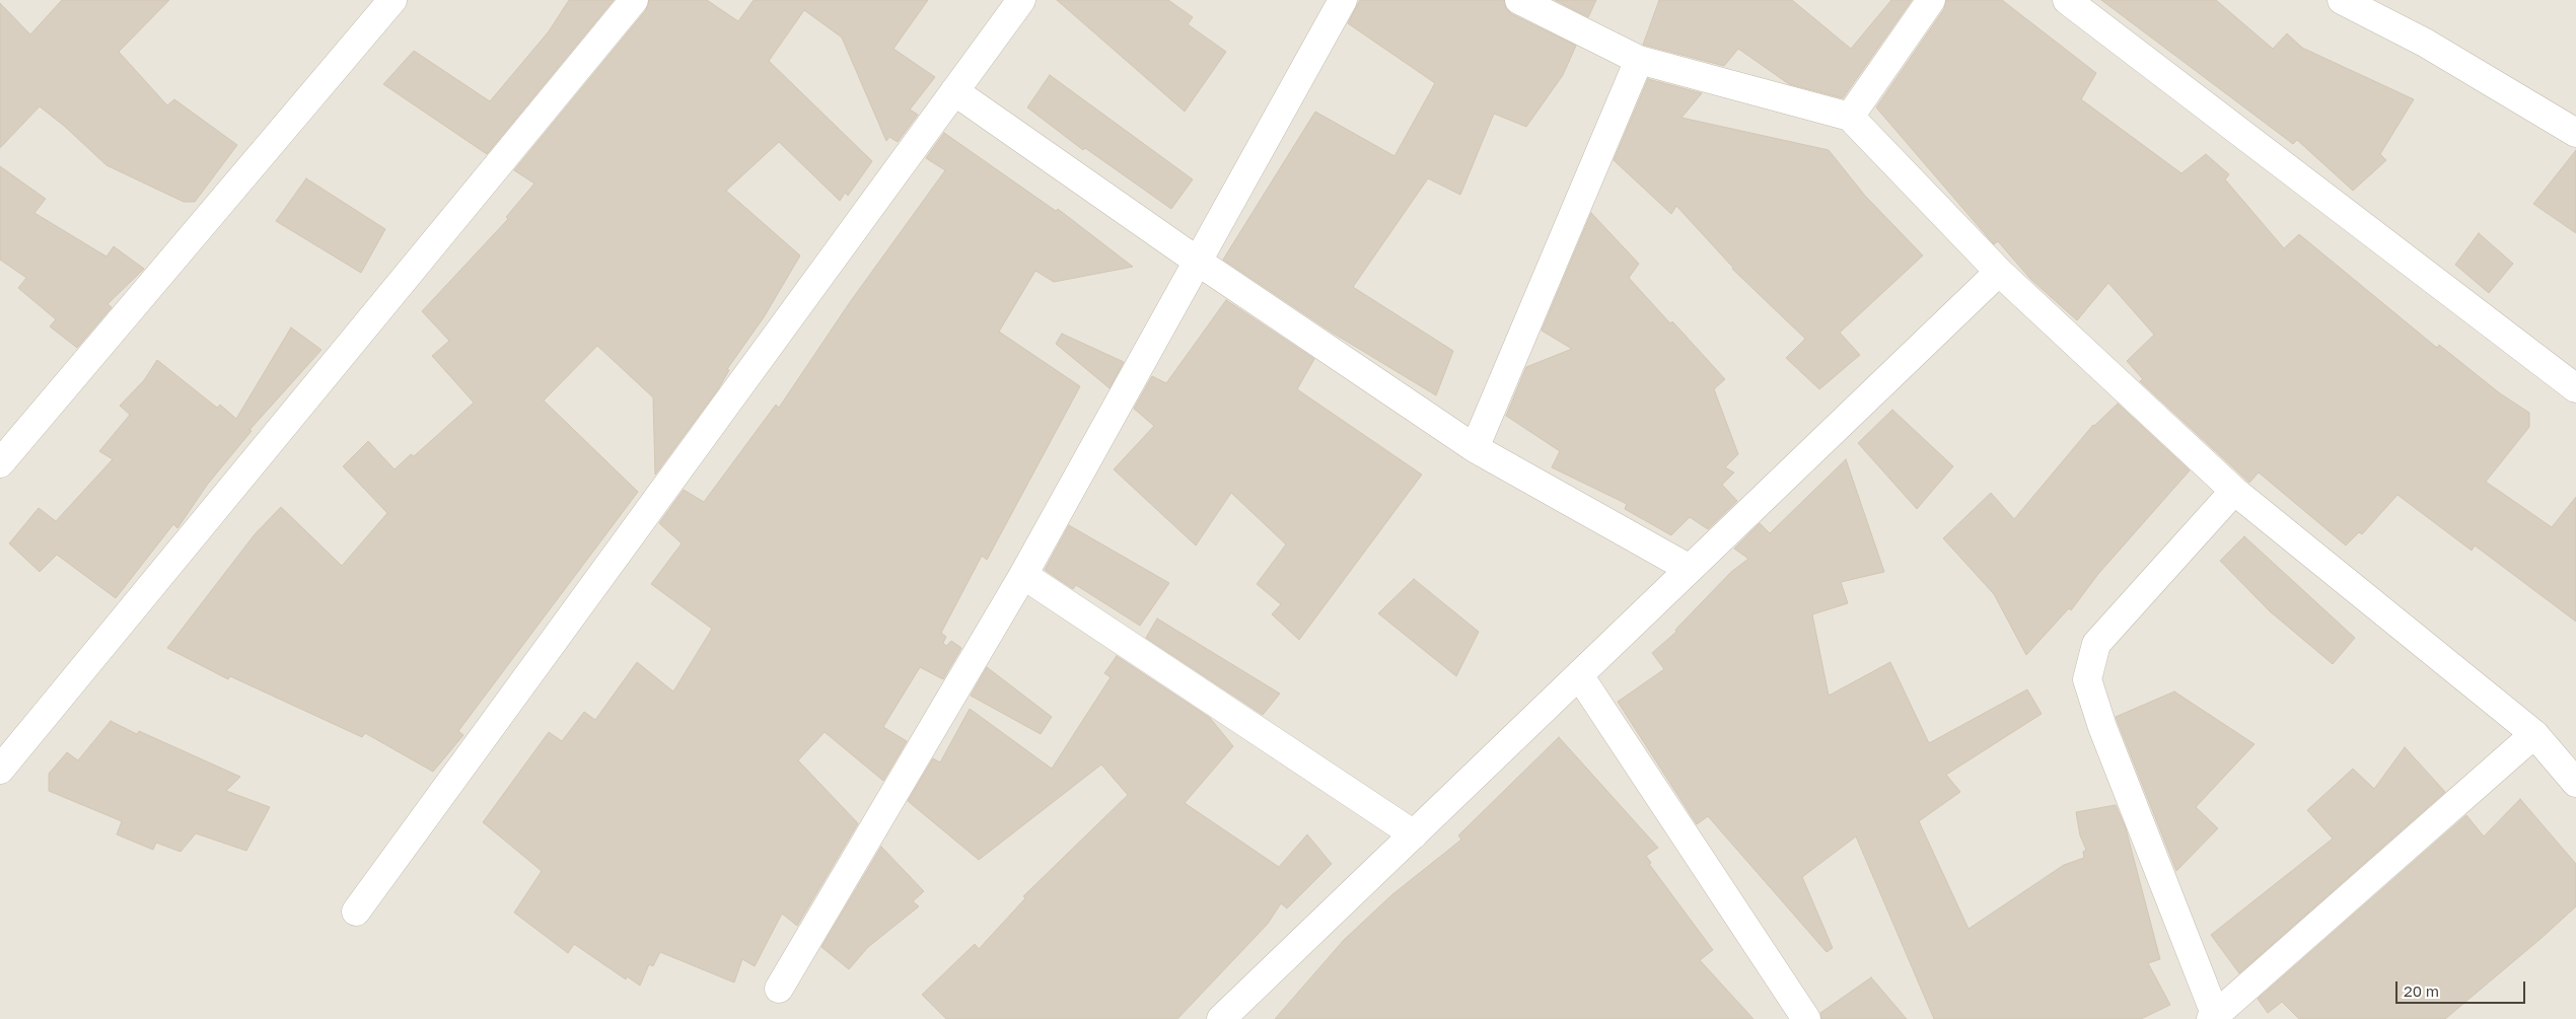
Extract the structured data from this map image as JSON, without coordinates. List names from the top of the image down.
{
  "scale_bar": "20 m"
}
